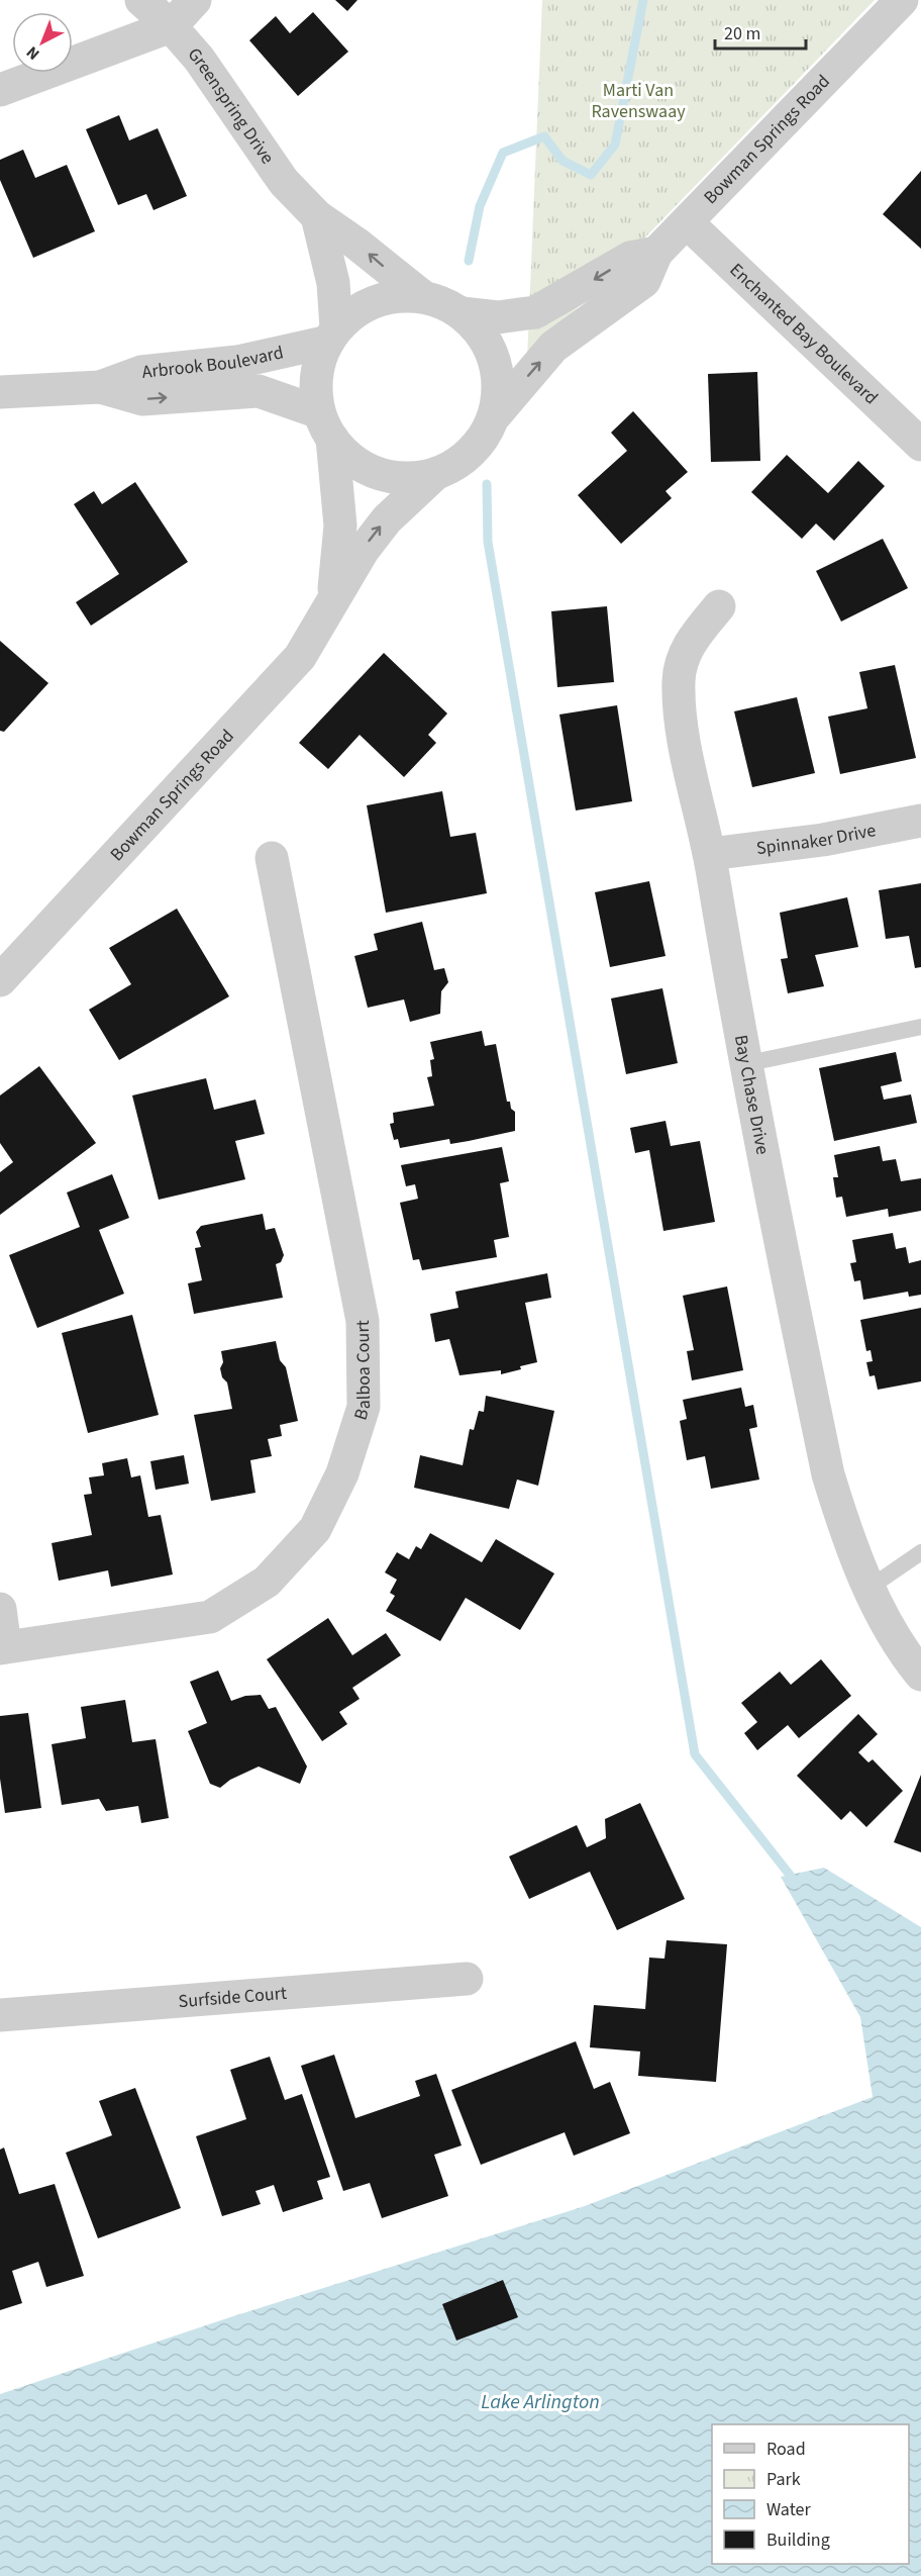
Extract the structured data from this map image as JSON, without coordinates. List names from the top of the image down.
{
  "streets": {
    "street": [
      "Greenspring Drive",
      "Bowman Springs Road",
      "Enchanted Bay Boulevard",
      "Arbrook Boulevard",
      "Spinnaker Drive",
      "Bay Chase Drive",
      "Balboa Court",
      "Surfside Court"
    ]
  },
  "crossings": [
    ["Greenspring Drive", "Bowman Springs Road"],
    ["Greenspring Drive", "Arbrook Boulevard"],
    ["Bowman Springs Road", "Enchanted Bay Boulevard"],
    ["Bowman Springs Road", "Arbrook Boulevard"],
    ["Spinnaker Drive", "Bay Chase Drive"]
  ],
  "water": ["Lake Arlington"],
  "parks": ["Marti Van Ravenswaay"],
  "legend": [
    "Road",
    "Park",
    "Water",
    "Building"
  ],
  "scale_bar": "20 m",
  "north": "bottom left"
}
